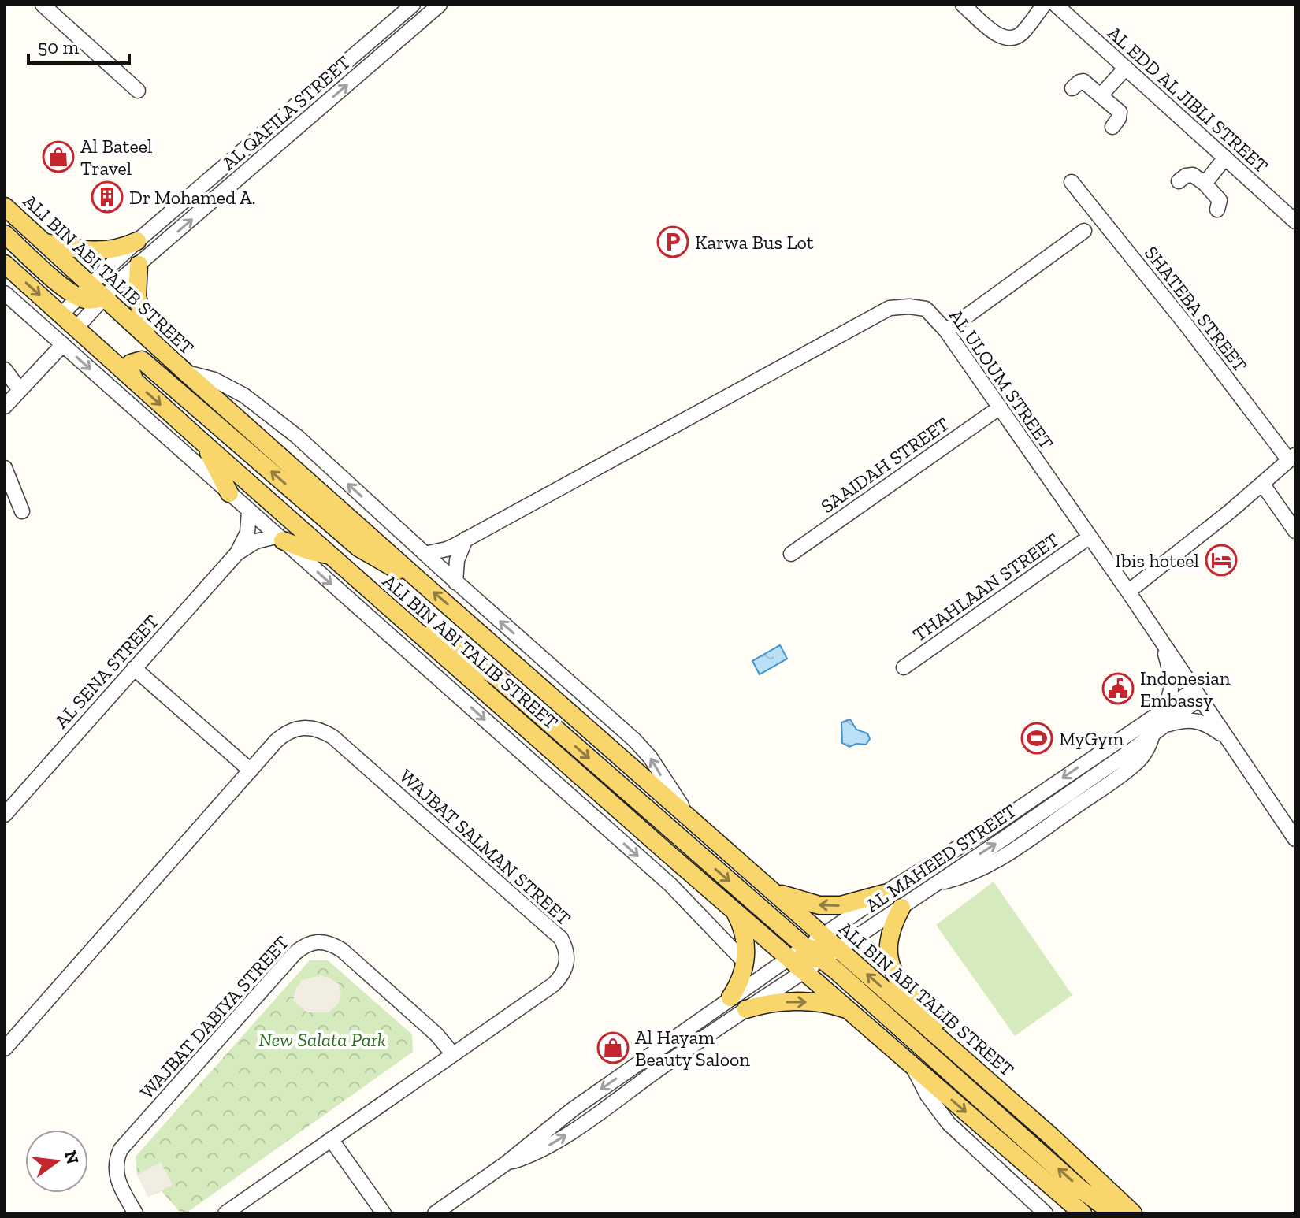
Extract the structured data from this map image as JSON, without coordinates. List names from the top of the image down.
{
  "streets": {
    "main road": ["ALI BIN ABI TALIB STREET"],
    "street": [
      "AL EDD AL JIBLI STREET",
      "AL QAFILA STREET",
      "SHATEBA STREET",
      "AL ULOUM STREET",
      "SAAIDAH STREET",
      "THAHLAAN STREET",
      "AL SENA STREET",
      "WAJBAT SALMAN STREET",
      "AL MAHEED STREET",
      "WAJBAT DABIYA STREET"
    ]
  },
  "crossings": [
    ["AL QAFILA STREET", "ALI BIN ABI TALIB STREET"],
    ["ALI BIN ABI TALIB STREET", "AL ULOUM STREET"],
    ["ALI BIN ABI TALIB STREET", "AL MAHEED STREET"],
    ["AL ULOUM STREET", "SAAIDAH STREET"],
    ["AL ULOUM STREET", "THAHLAAN STREET"],
    ["AL ULOUM STREET", "AL MAHEED STREET"],
    ["WAJBAT SALMAN STREET", "WAJBAT DABIYA STREET"]
  ],
  "parks": ["New Salata Park"],
  "places": {
    "shop": ["Al Bateel Travel", "Al Hayam Beauty Saloon"],
    "building": ["Dr Mohamed A."],
    "parking": ["Karwa Bus Lot"],
    "hotel": ["Ibis hoteel"],
    "public building": ["Indonesian Embassy"],
    "sports": ["MyGym"]
  },
  "scale_bar": "50 m",
  "north": "right"
}
